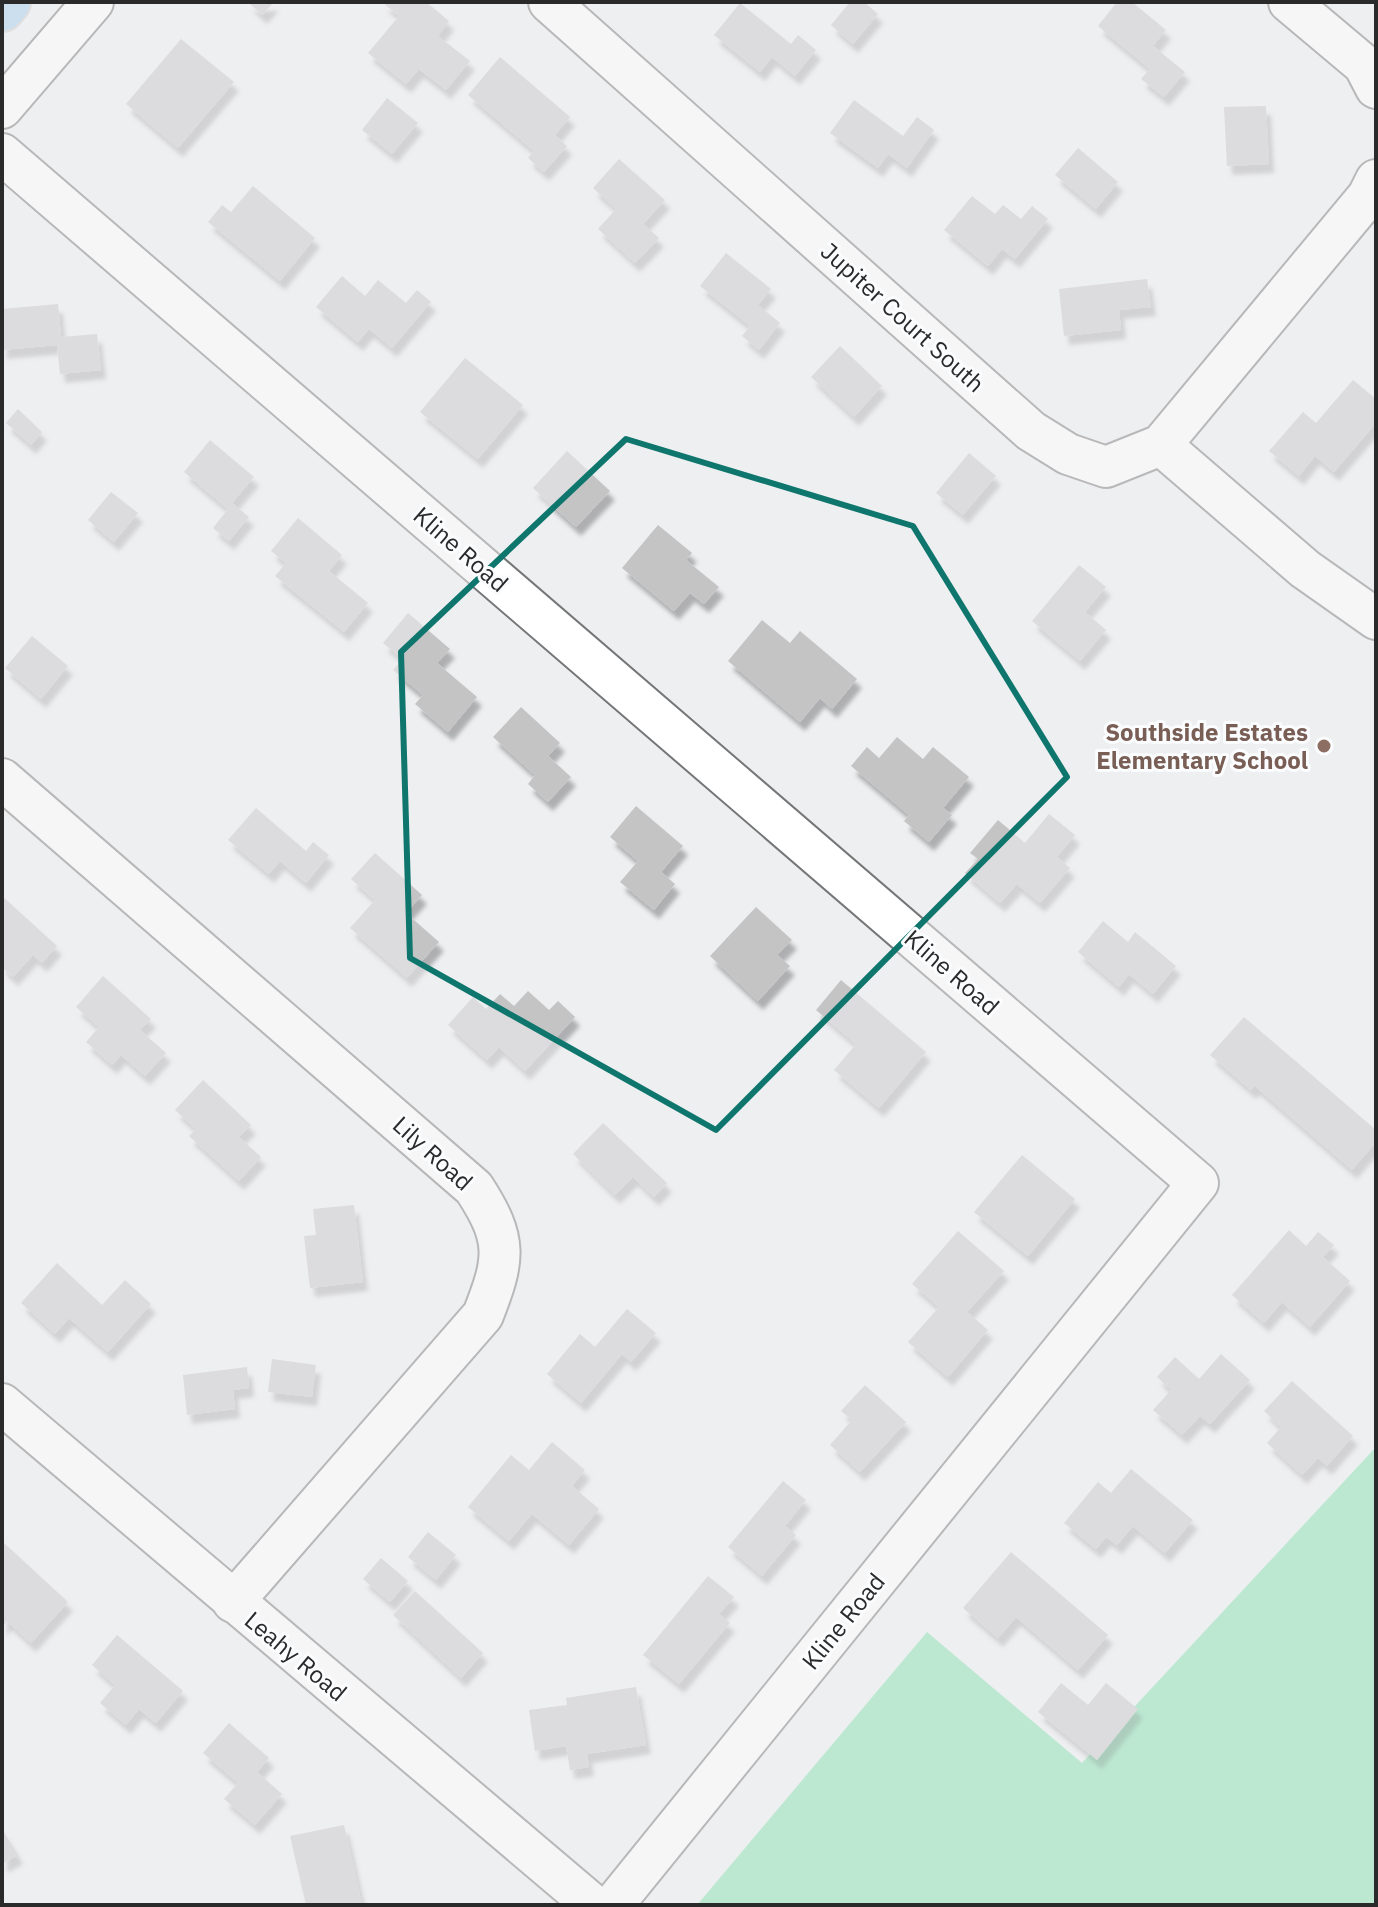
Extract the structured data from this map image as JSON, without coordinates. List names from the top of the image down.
{
  "streets": {
    "street": [
      "Jupiter Court South",
      "Kline Road",
      "Lily Road",
      "Leahy Road"
    ]
  },
  "crossings": [
    ["Lily Road", "Leahy Road"]
  ],
  "places": ["Southside Estates Elementary School"]
}
